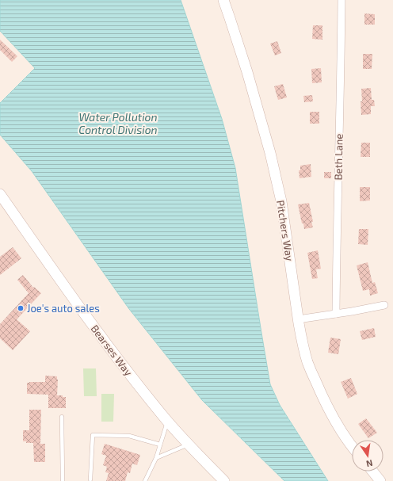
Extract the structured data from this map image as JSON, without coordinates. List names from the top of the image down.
{
  "streets": {
    "main road": ["Pitchers Way", "Bearses Way"],
    "street": ["Beth Lane"]
  },
  "water": ["Water Pollution Control Division"],
  "places": ["Joe's auto sales"],
  "north": "bottom"
}
